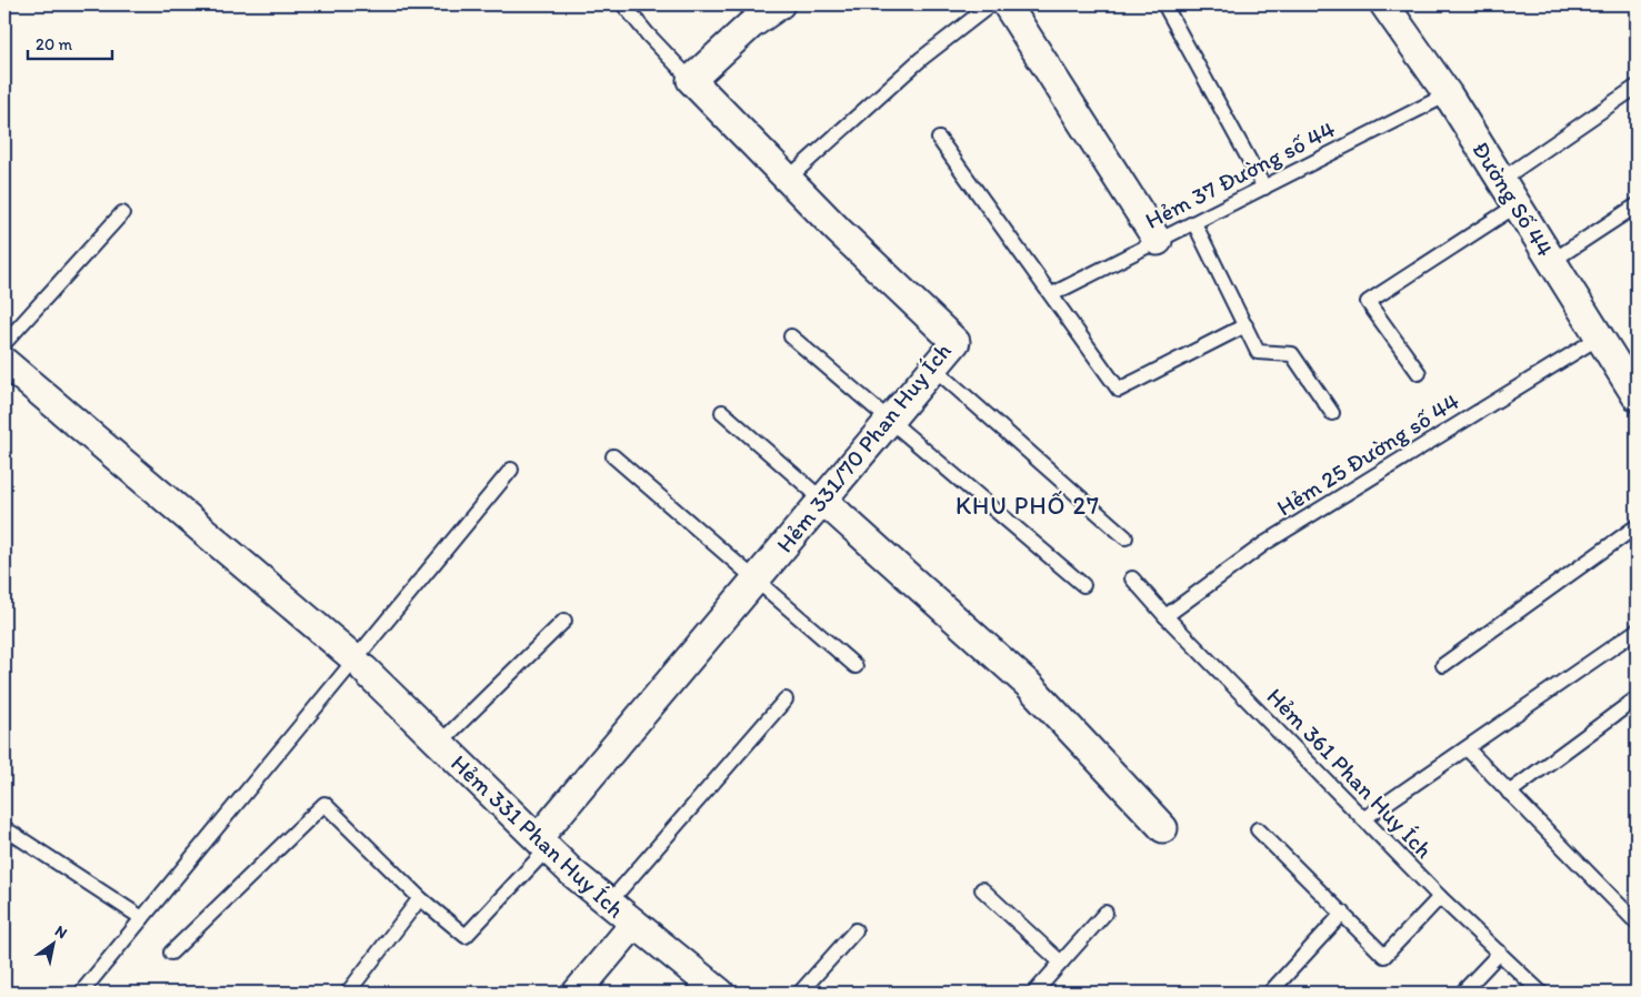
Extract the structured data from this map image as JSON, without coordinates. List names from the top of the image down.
{
  "streets": {
    "street": ["Đường Số 44", "Hẻm 331/70 Phan Huy Ích", "Hẻm 331 Phan Huy Ích"],
    "lane": ["Hẻm 37 Đường số 44", "Hẻm 25 Đường số 44", "Hẻm 361 Phan Huy Ích"]
  },
  "crossings": [
    ["Hẻm 37 Đường số 44", "Đường Số 44"],
    ["Đường Số 44", "Hẻm 25 Đường số 44"],
    ["Hẻm 331/70 Phan Huy Ích", "Hẻm 331 Phan Huy Ích"],
    ["Hẻm 25 Đường số 44", "Hẻm 361 Phan Huy Ích"]
  ],
  "districts": ["KHU PHỐ 27"],
  "scale_bar": "20 m",
  "north": "top right"
}
